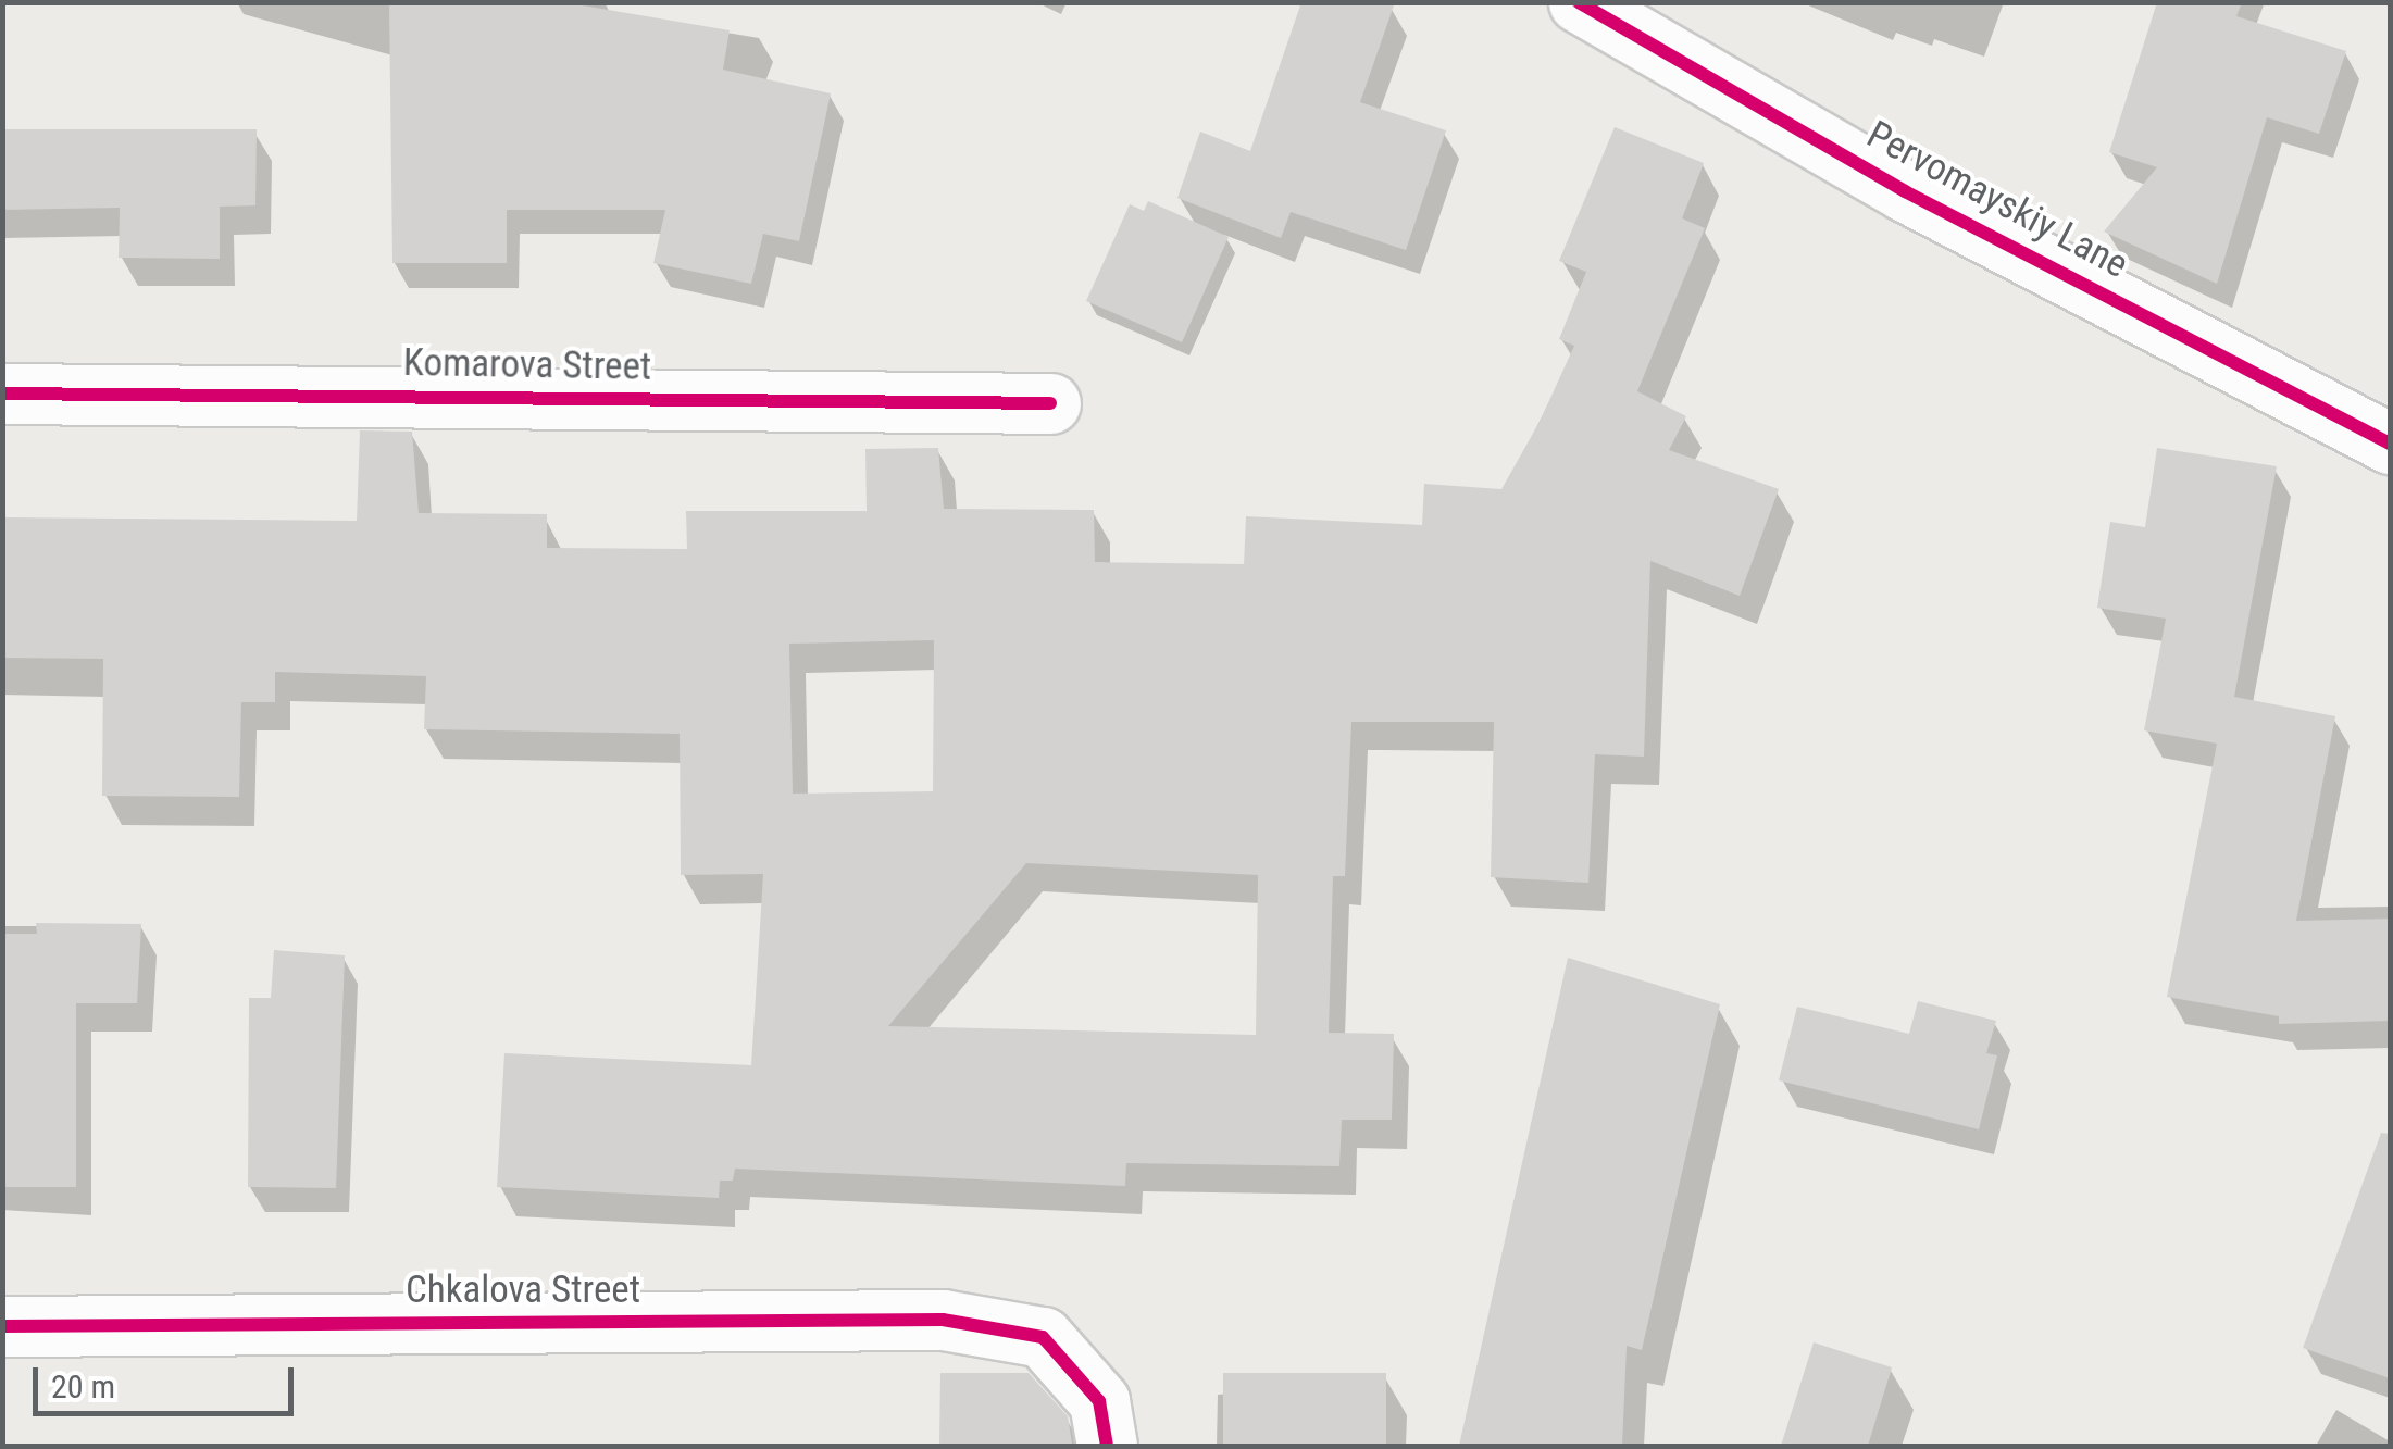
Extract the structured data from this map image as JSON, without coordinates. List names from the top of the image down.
{
  "streets": {
    "street": ["Pervomayskiy Lane", "Komarova Street", "Chkalova Street"]
  },
  "scale_bar": "20 m"
}
